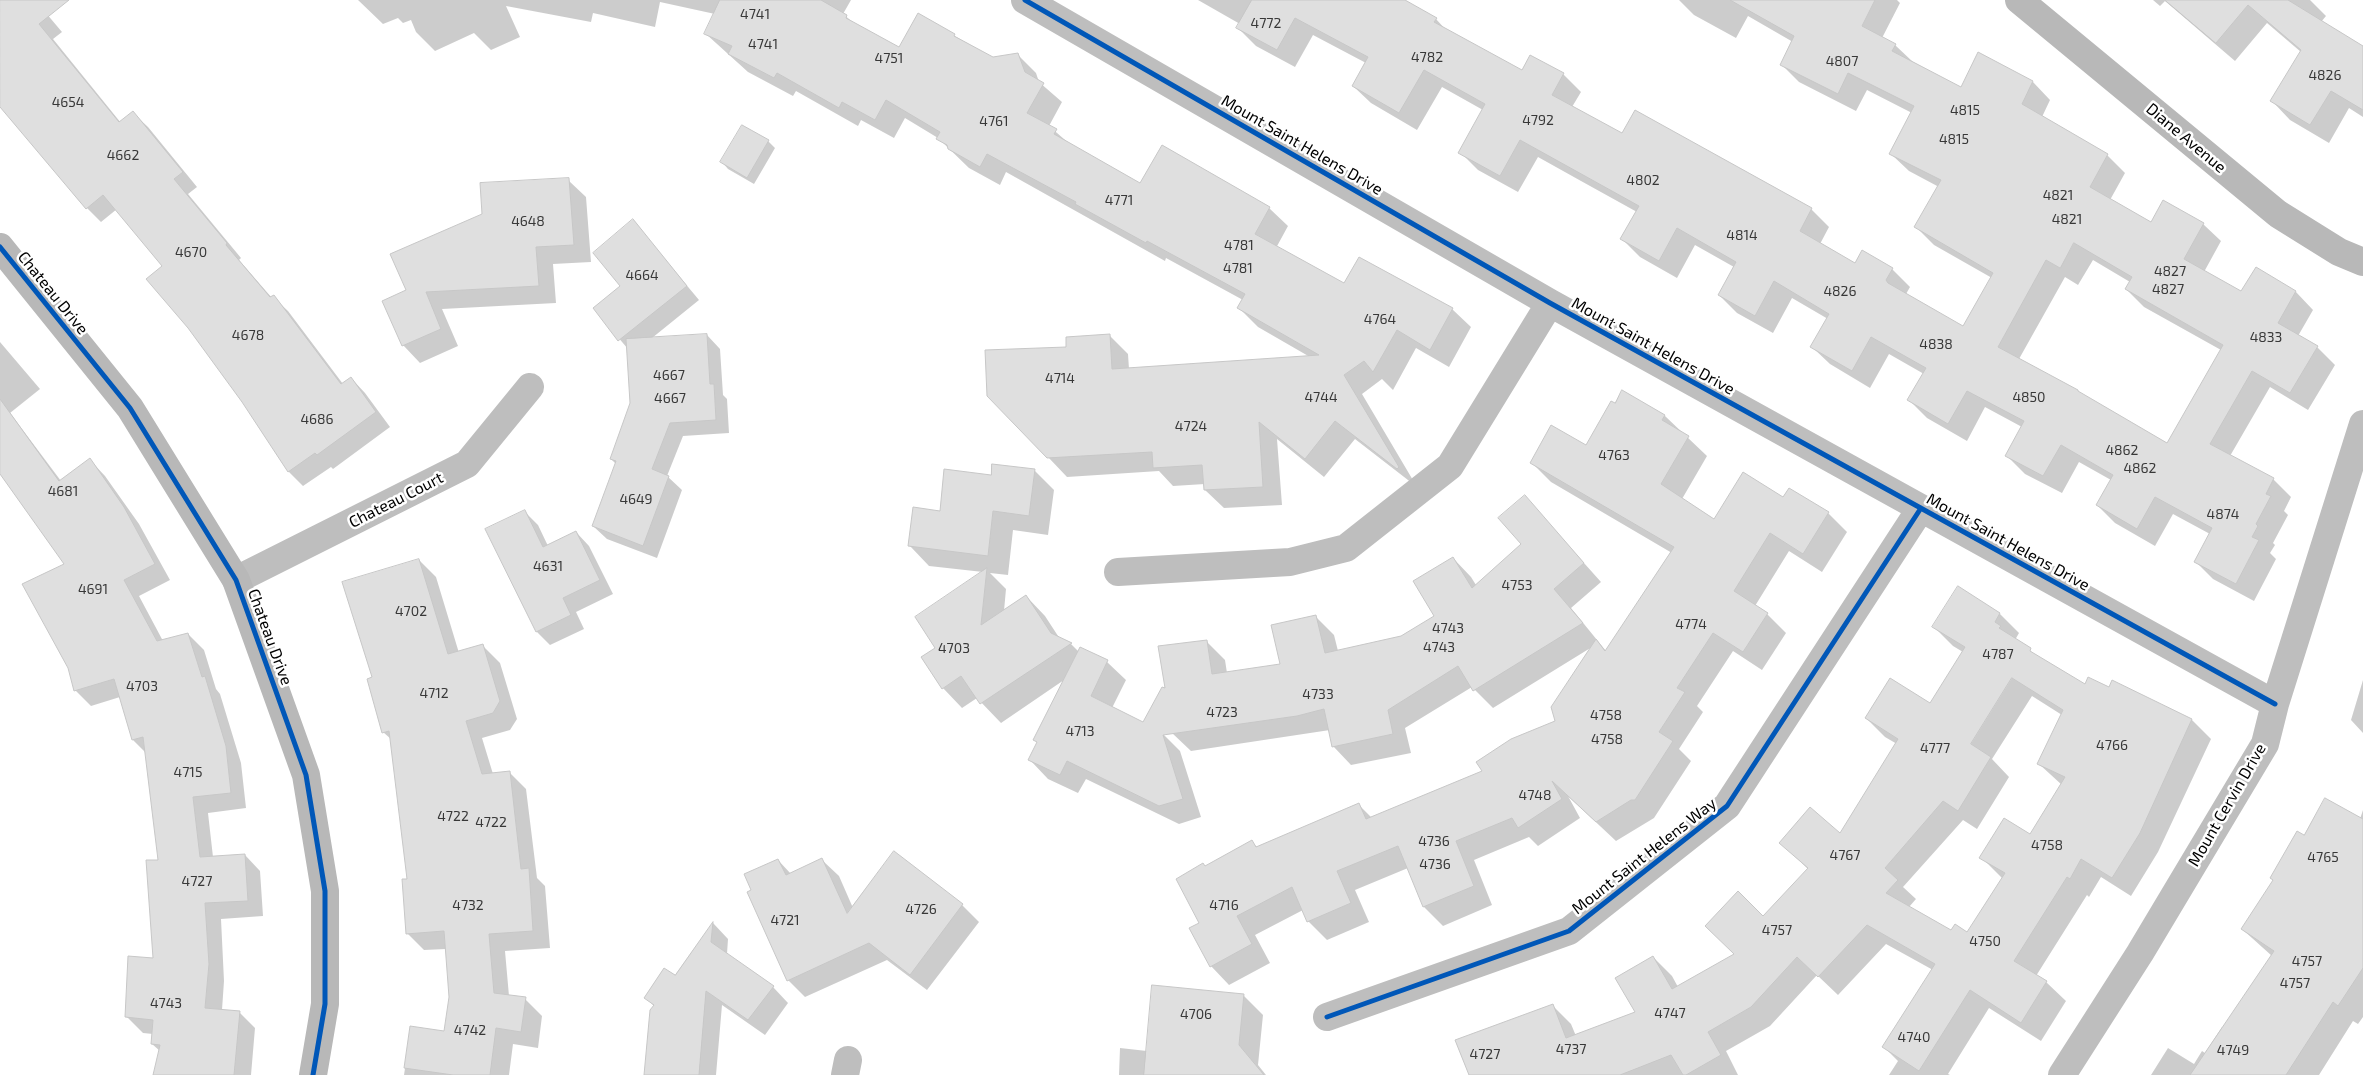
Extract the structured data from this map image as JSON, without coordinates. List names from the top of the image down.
{
  "streets": {
    "street": [
      "Diane Avenue",
      "Mount Saint Helens Drive",
      "Chateau Drive",
      "Chateau Court",
      "Mount Cervin Drive",
      "Mount Saint Helens Way"
    ]
  },
  "crossings": [
    ["Mount Saint Helens Drive", "Mount Cervin Drive"],
    ["Mount Saint Helens Drive", "Mount Saint Helens Way"],
    ["Chateau Drive", "Chateau Court"]
  ],
  "house_numbers": [
    "4741",
    "4772",
    "4741",
    "4782",
    "4751",
    "4807",
    "4826",
    "4654",
    "4815",
    "4792",
    "4761",
    "4815",
    "4662",
    "4802",
    "4821",
    "4771",
    "4821",
    "4648",
    "4814",
    "4781",
    "4670",
    "4781",
    "4827",
    "4664",
    "4827",
    "4826",
    "4764",
    "4678",
    "4833",
    "4838",
    "4667",
    "4714",
    "4744",
    "4850",
    "4667",
    "4686",
    "4724",
    "4862",
    "4763",
    "4862",
    "4681",
    "4649",
    "4874",
    "4631",
    "4753",
    "4691",
    "4702",
    "4774",
    "4743",
    "4743",
    "4703",
    "4787",
    "4703",
    "4712",
    "4733",
    "4723",
    "4758",
    "4713",
    "4758",
    "4766",
    "4777",
    "4715",
    "4748",
    "4722",
    "4722",
    "4736",
    "4758",
    "4767",
    "4765",
    "4736",
    "4727",
    "4732",
    "4716",
    "4726",
    "4721",
    "4757",
    "4750",
    "4757",
    "4757",
    "4743",
    "4747",
    "4706",
    "4742",
    "4740",
    "4737",
    "4749",
    "4727"
  ]
}
